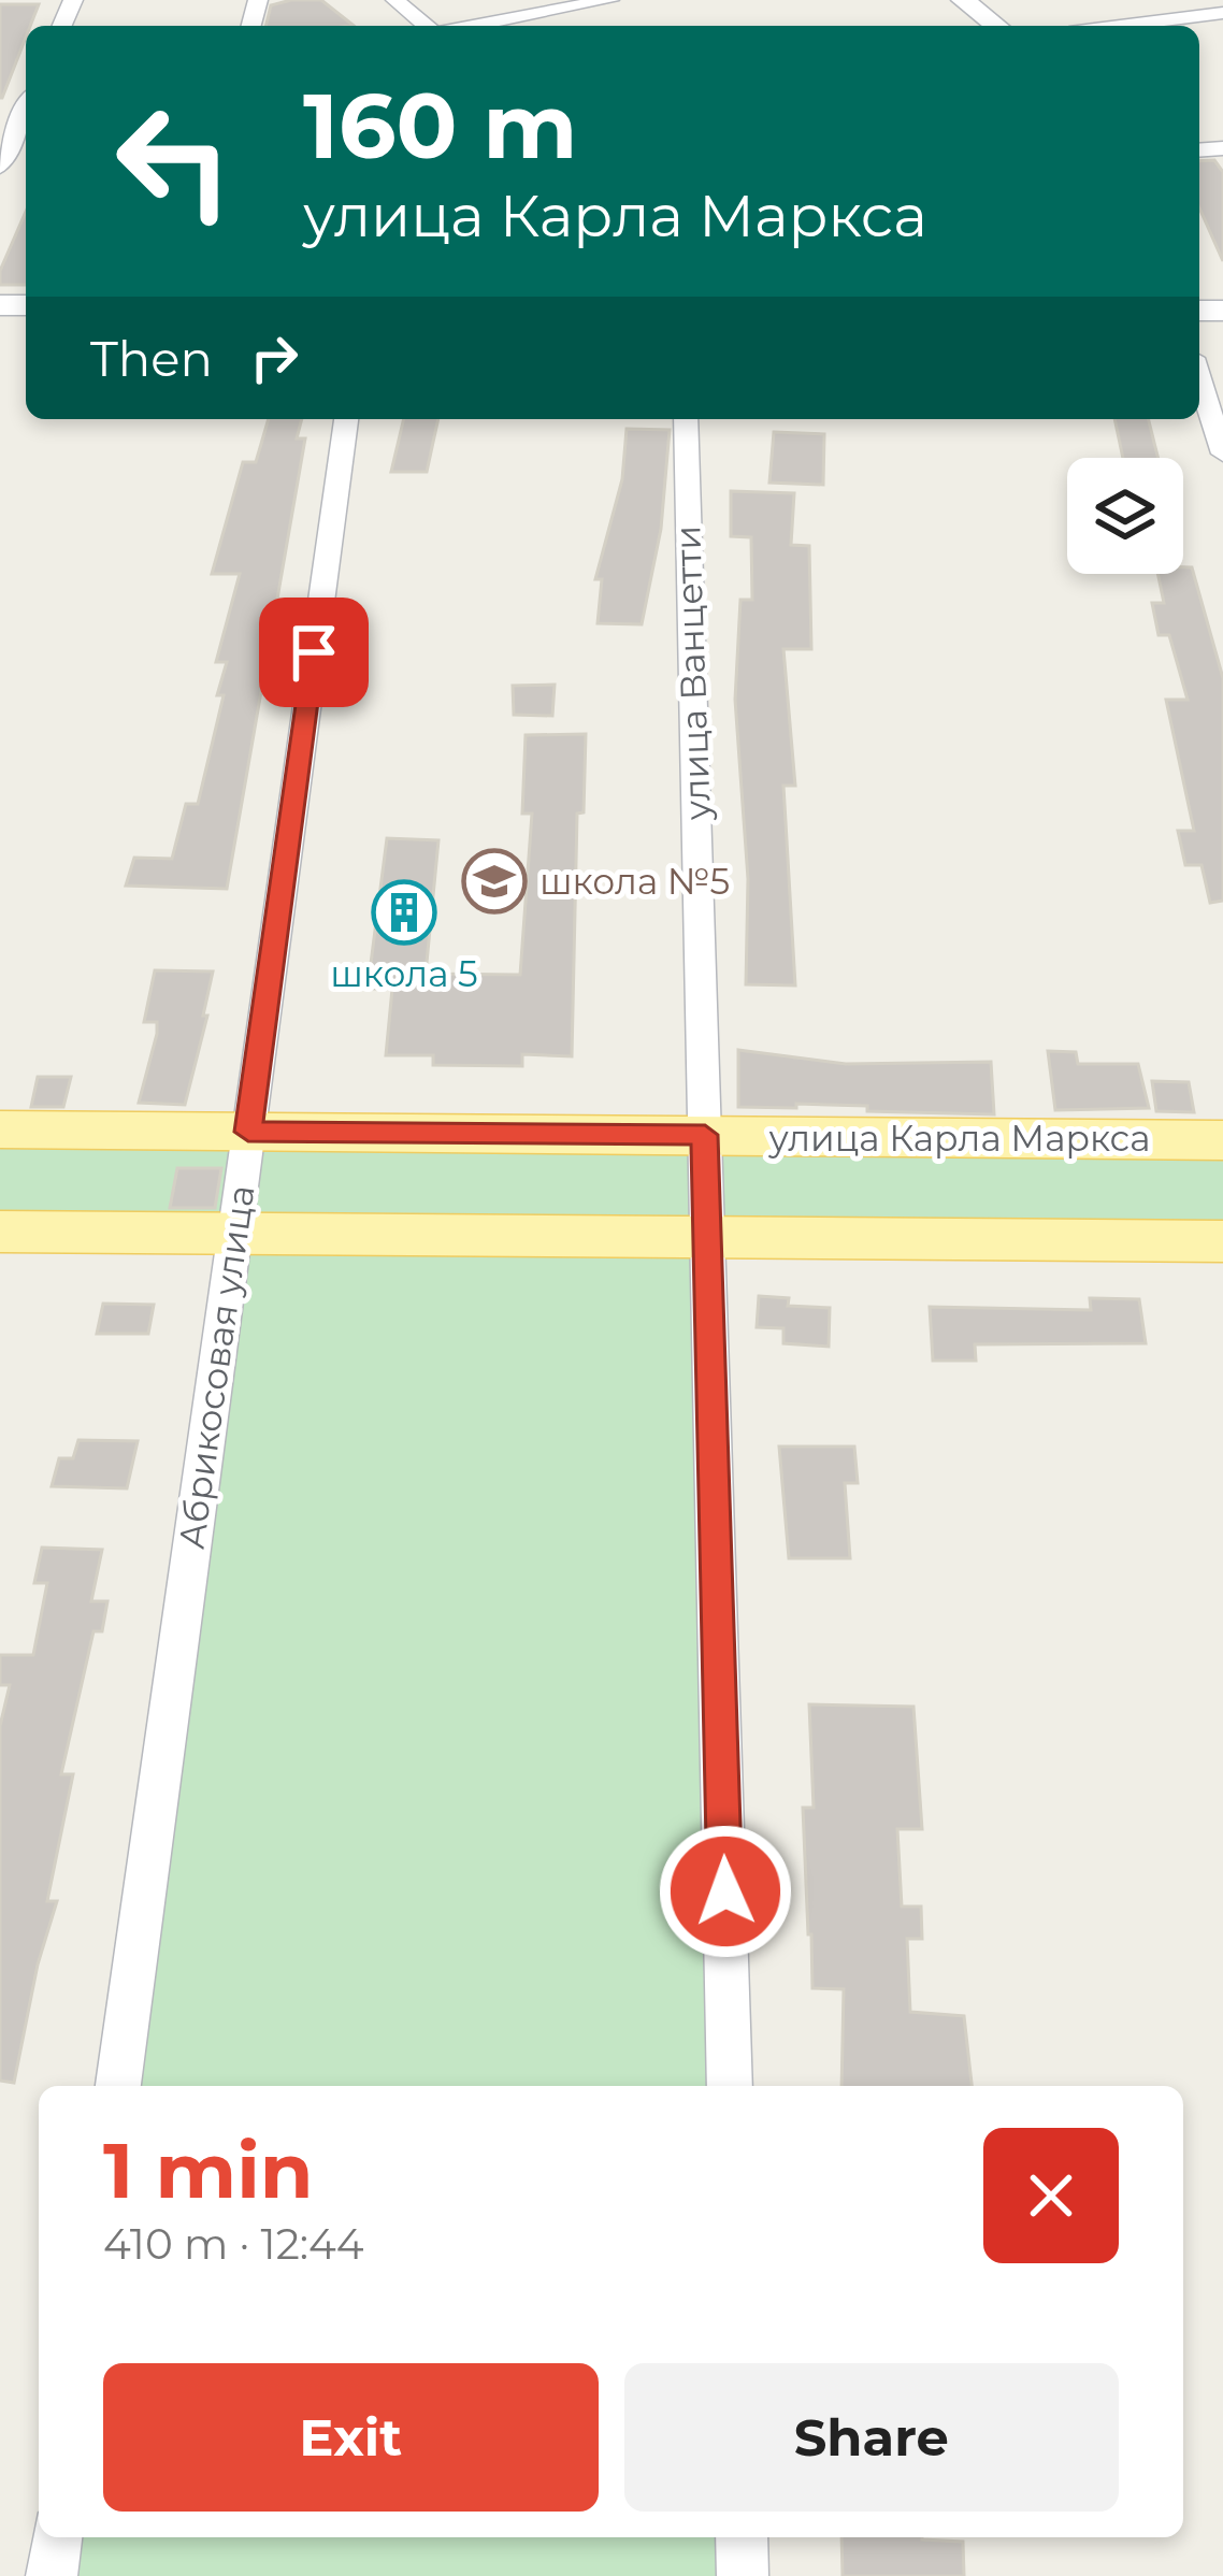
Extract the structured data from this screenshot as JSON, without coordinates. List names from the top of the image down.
{
  "streets": {
    "main road": ["улица Карла Маркса"],
    "street": ["улица Ванцетти", "Абрикосовая улица"]
  },
  "crossings": [
    ["улица Ванцетти", "улица Карла Маркса"],
    ["улица Карла Маркса", "Абрикосовая улица"]
  ],
  "places": {
    "school or university": ["школа №5"],
    "building": ["школа 5"]
  },
  "page": {
    "turn": ["160 m", "улица Карла Маркса"],
    "then": "Then",
    "heading": ["1 min", "410 m · 12:44"],
    "buttons": ["Exit", "Share"]
  }
}
